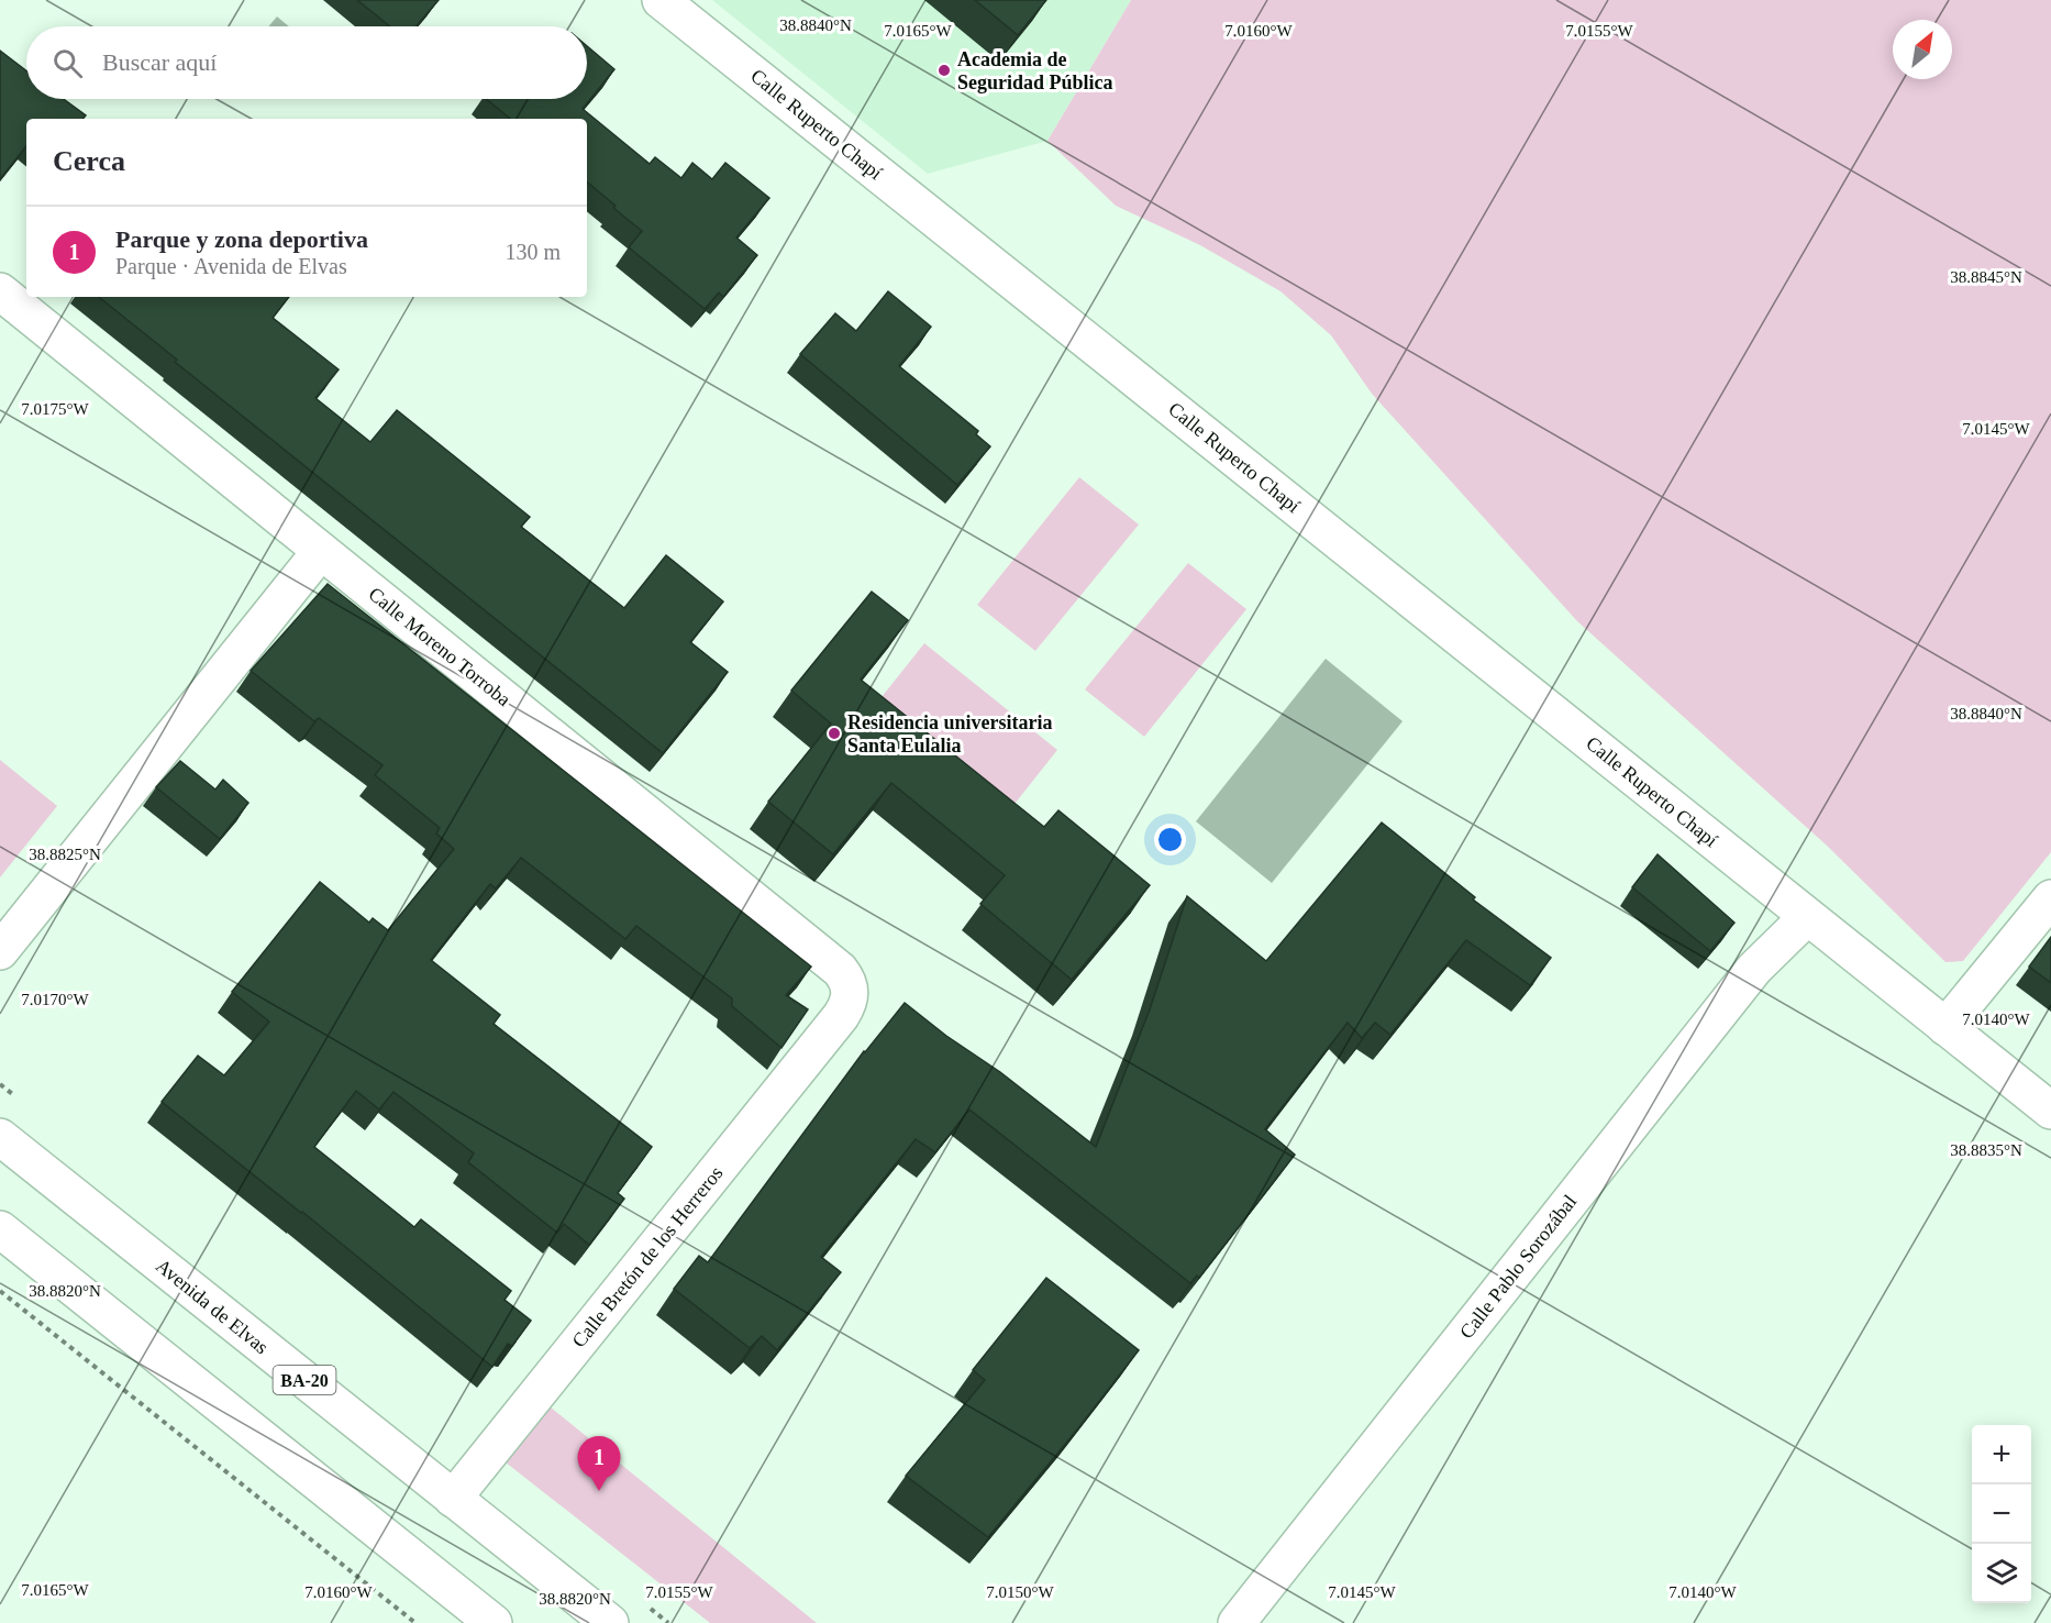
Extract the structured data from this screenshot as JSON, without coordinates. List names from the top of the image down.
{
  "streets": {
    "main road": [
      "Calle Ruperto Chapí",
      "Calle Moreno Torroba",
      "Calle Bretón de los Herreros",
      "Calle Pablo Sorozábal",
      "Avenida de Elvas",
      "BA-20"
    ]
  },
  "crossings": [
    ["Calle Ruperto Chapí", "Calle Pablo Sorozábal"],
    ["Calle Moreno Torroba", "Calle Bretón de los Herreros"],
    ["Calle Bretón de los Herreros", "Avenida de Elvas"]
  ],
  "places": ["Academia de Seguridad Pública", "Residencia universitaria Santa Eulalia"],
  "north": "top right",
  "page": {
    "search": "Buscar aquí",
    "heading": "Cerca",
    "list": [
      {
        "mark": "1",
        "name": "Parque y zona deportiva",
        "note": "Parque · Avenida de Elvas",
        "value": "130 m"
      }
    ],
    "map_buttons": ["+", "−"],
    "pins": "1"
  },
  "coordinates": [
    "38.8840°N",
    "7.0165°W",
    "7.0160°W",
    "7.0155°W",
    "38.8845°N",
    "7.0175°W",
    "7.0145°W",
    "38.8825°N",
    "7.0170°W",
    "7.0140°W",
    "38.8835°N",
    "38.8820°N",
    "7.0150°W"
  ]
}
